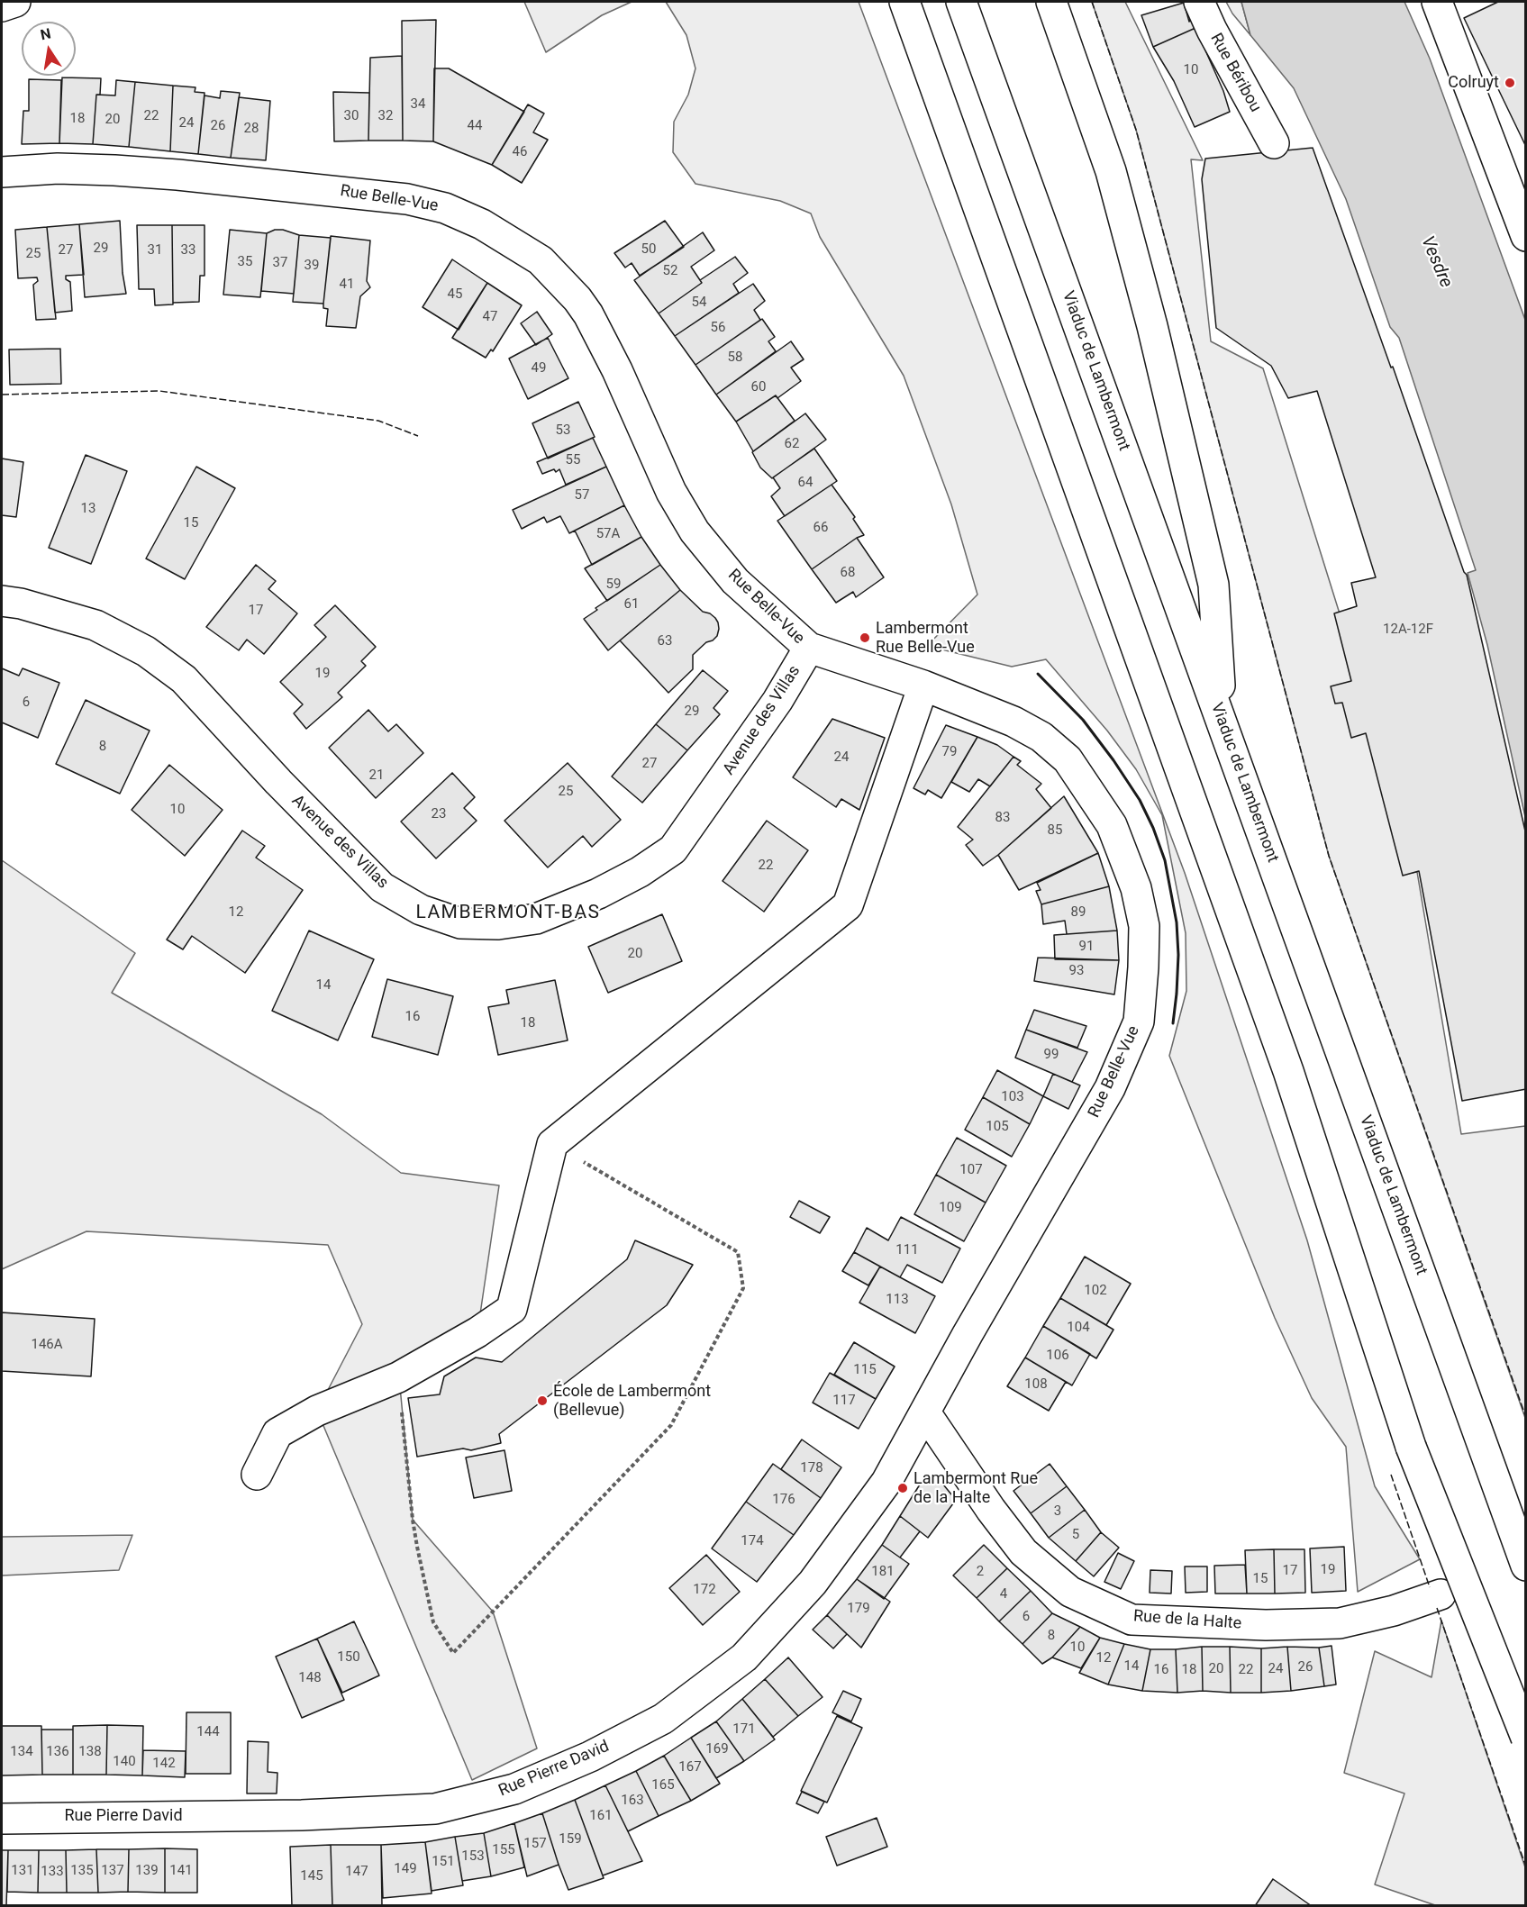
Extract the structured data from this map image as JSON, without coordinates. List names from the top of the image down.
{
  "streets": {
    "main road": [
      "Rue Béribou",
      "Rue Belle-Vue",
      "Viaduc de Lambermont",
      "Avenue des Villas",
      "Rue de la Halte",
      "Rue Pierre David"
    ]
  },
  "crossings": [
    ["Rue Belle-Vue", "Avenue des Villas"],
    ["Rue Belle-Vue", "Rue de la Halte"],
    ["Rue Belle-Vue", "Rue Pierre David"],
    ["Rue de la Halte", "Rue Pierre David"]
  ],
  "districts": ["LAMBERMONT-BAS"],
  "water": ["Vesdre"],
  "places": [
    "Colruyt",
    "Lambermont Rue Belle-Vue",
    "École de Lambermont (Bellevue)",
    "Lambermont Rue de la Halte"
  ],
  "house_numbers": [
    "10",
    "34",
    "22",
    "30",
    "32",
    "18",
    "20",
    "24",
    "26",
    "44",
    "28",
    "46",
    "29",
    "50",
    "27",
    "31",
    "33",
    "25",
    "35",
    "37",
    "39",
    "52",
    "41",
    "45",
    "54",
    "47",
    "56",
    "58",
    "49",
    "60",
    "53",
    "62",
    "55",
    "64",
    "57",
    "13",
    "15",
    "66",
    "57A",
    "68",
    "59",
    "61",
    "17",
    "12A-12F",
    "63",
    "19",
    "6",
    "29",
    "8",
    "79",
    "24",
    "27",
    "21",
    "25",
    "10",
    "23",
    "83",
    "85",
    "22",
    "12",
    "89",
    "91",
    "20",
    "93",
    "14",
    "16",
    "18",
    "99",
    "103",
    "105",
    "107",
    "109",
    "111",
    "102",
    "113",
    "104",
    "146A",
    "106",
    "115",
    "108",
    "117",
    "178",
    "176",
    "3",
    "5",
    "174",
    "19",
    "17",
    "181",
    "2",
    "15",
    "172",
    "4",
    "179",
    "6",
    "8",
    "10",
    "150",
    "12",
    "14",
    "26",
    "20",
    "24",
    "16",
    "18",
    "22",
    "148",
    "171",
    "144",
    "169",
    "134",
    "136",
    "138",
    "140",
    "142",
    "167",
    "165",
    "163",
    "161",
    "159",
    "157",
    "155",
    "153",
    "151",
    "149",
    "131",
    "135",
    "137",
    "139",
    "141",
    "133",
    "147",
    "145"
  ],
  "north": "top"
}
